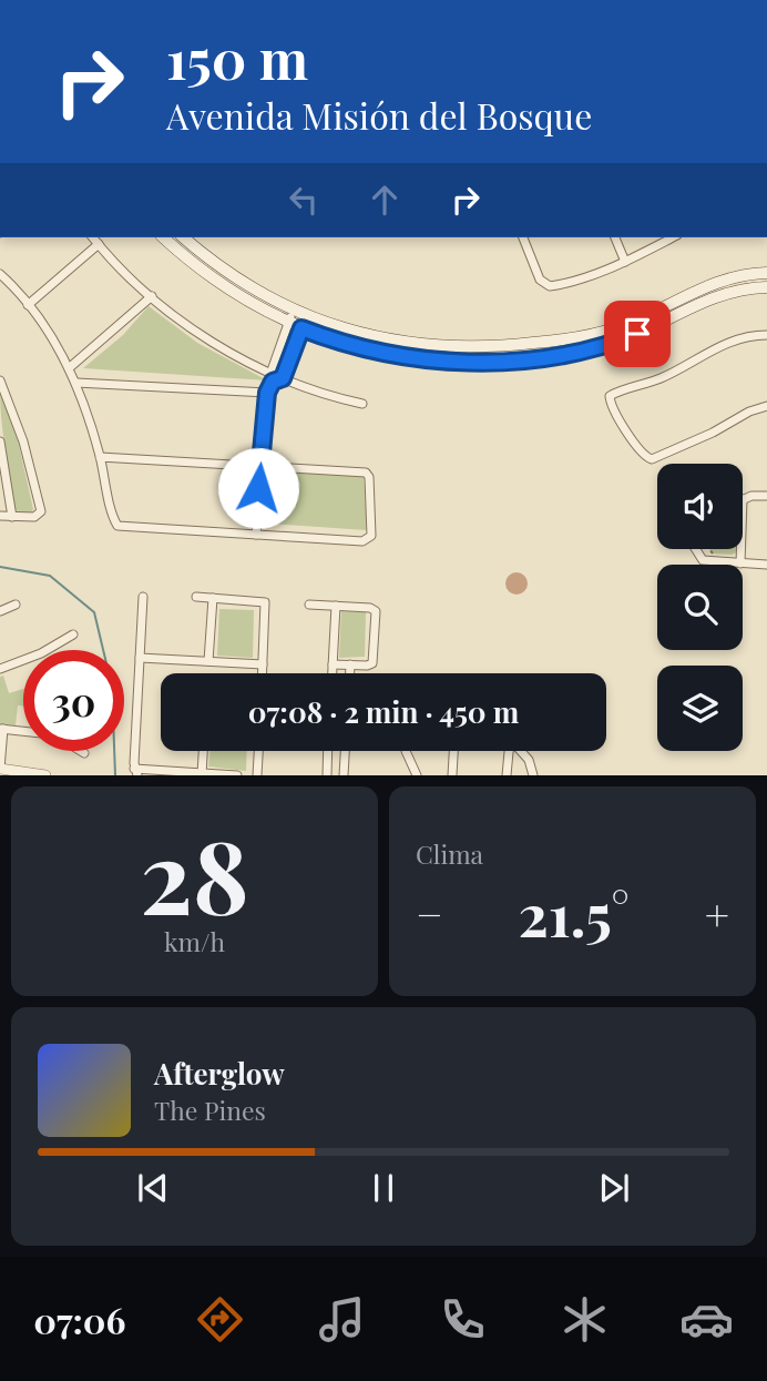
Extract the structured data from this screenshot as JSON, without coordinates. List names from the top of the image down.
{
  "page": {
    "turn": ["150 m", "Avenida Misión del Bosque"],
    "limit": "30",
    "trip": "07:08 · 2 min · 450 m",
    "tile": [
      ["28", "km/h"],
      "Clima"
    ],
    "heat": ["−", "21.5°", "+"],
    "song": ["Afterglow", "The Pines"],
    "tabs": "07:06"
  }
}
